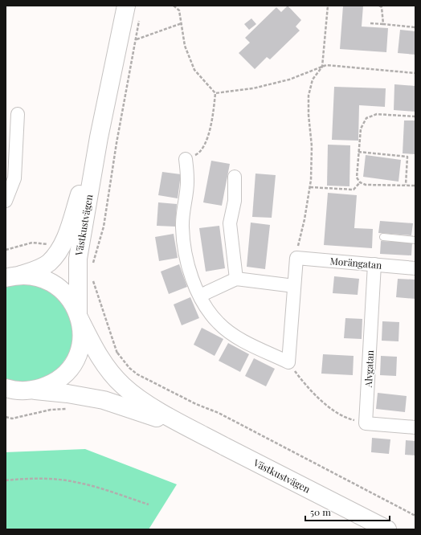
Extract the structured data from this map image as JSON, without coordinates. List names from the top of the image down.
{
  "streets": {
    "street": ["Västkustvägen", "Morängatan", "Alvgatan"]
  },
  "crossings": [
    ["Morängatan", "Alvgatan"]
  ],
  "scale_bar": "50 m"
}
